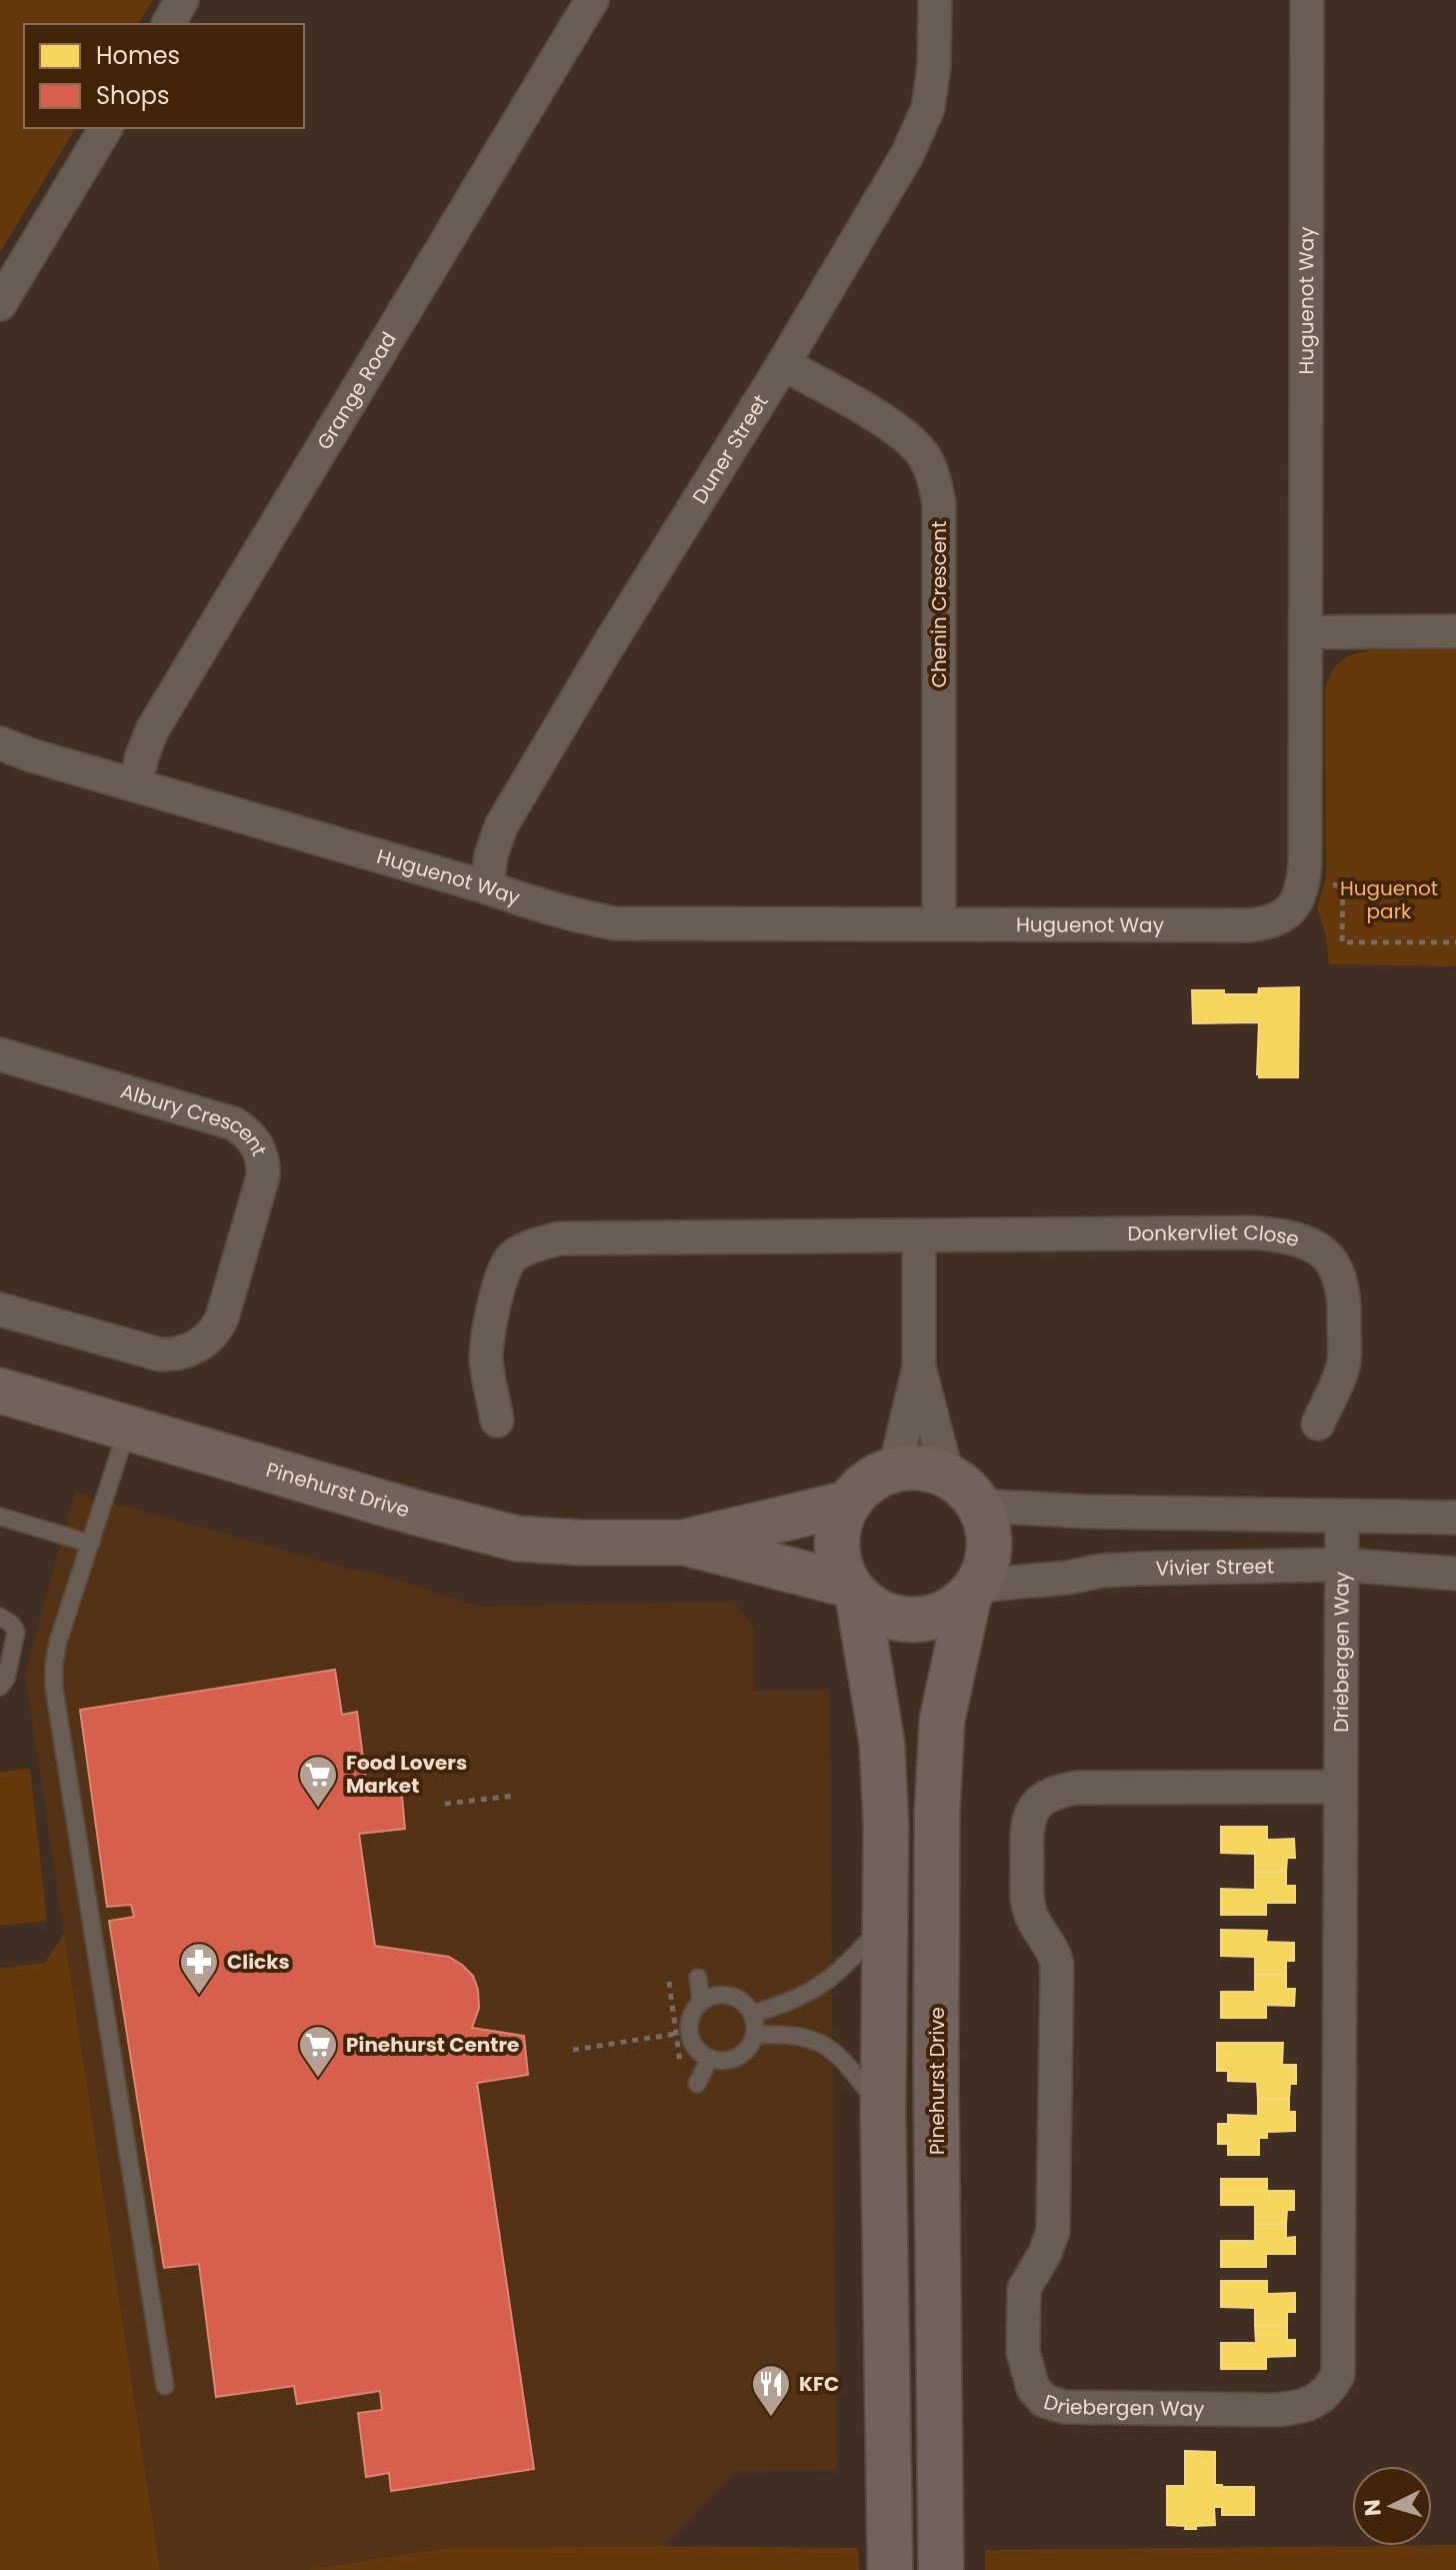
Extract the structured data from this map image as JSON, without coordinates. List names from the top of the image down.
{
  "streets": {
    "street": [
      "Huguenot Way",
      "Grange Road",
      "Duner Street",
      "Chenin Crescent",
      "Albury Crescent",
      "Donkervliet Close",
      "Pinehurst Drive",
      "Vivier Street",
      "Driebergen Way"
    ]
  },
  "crossings": [
    ["Huguenot Way", "Grange Road"],
    ["Huguenot Way", "Duner Street"],
    ["Huguenot Way", "Chenin Crescent"],
    ["Duner Street", "Chenin Crescent"],
    ["Pinehurst Drive", "Vivier Street"],
    ["Vivier Street", "Driebergen Way"]
  ],
  "parks": ["Huguenot park"],
  "places": {
    "supermarket": ["Food Lovers Market", "Pinehurst Centre"],
    "pharmacy": ["Clicks"],
    "restaurant": ["KFC"]
  },
  "legend": ["Homes", "Shops"],
  "north": "left"
}
